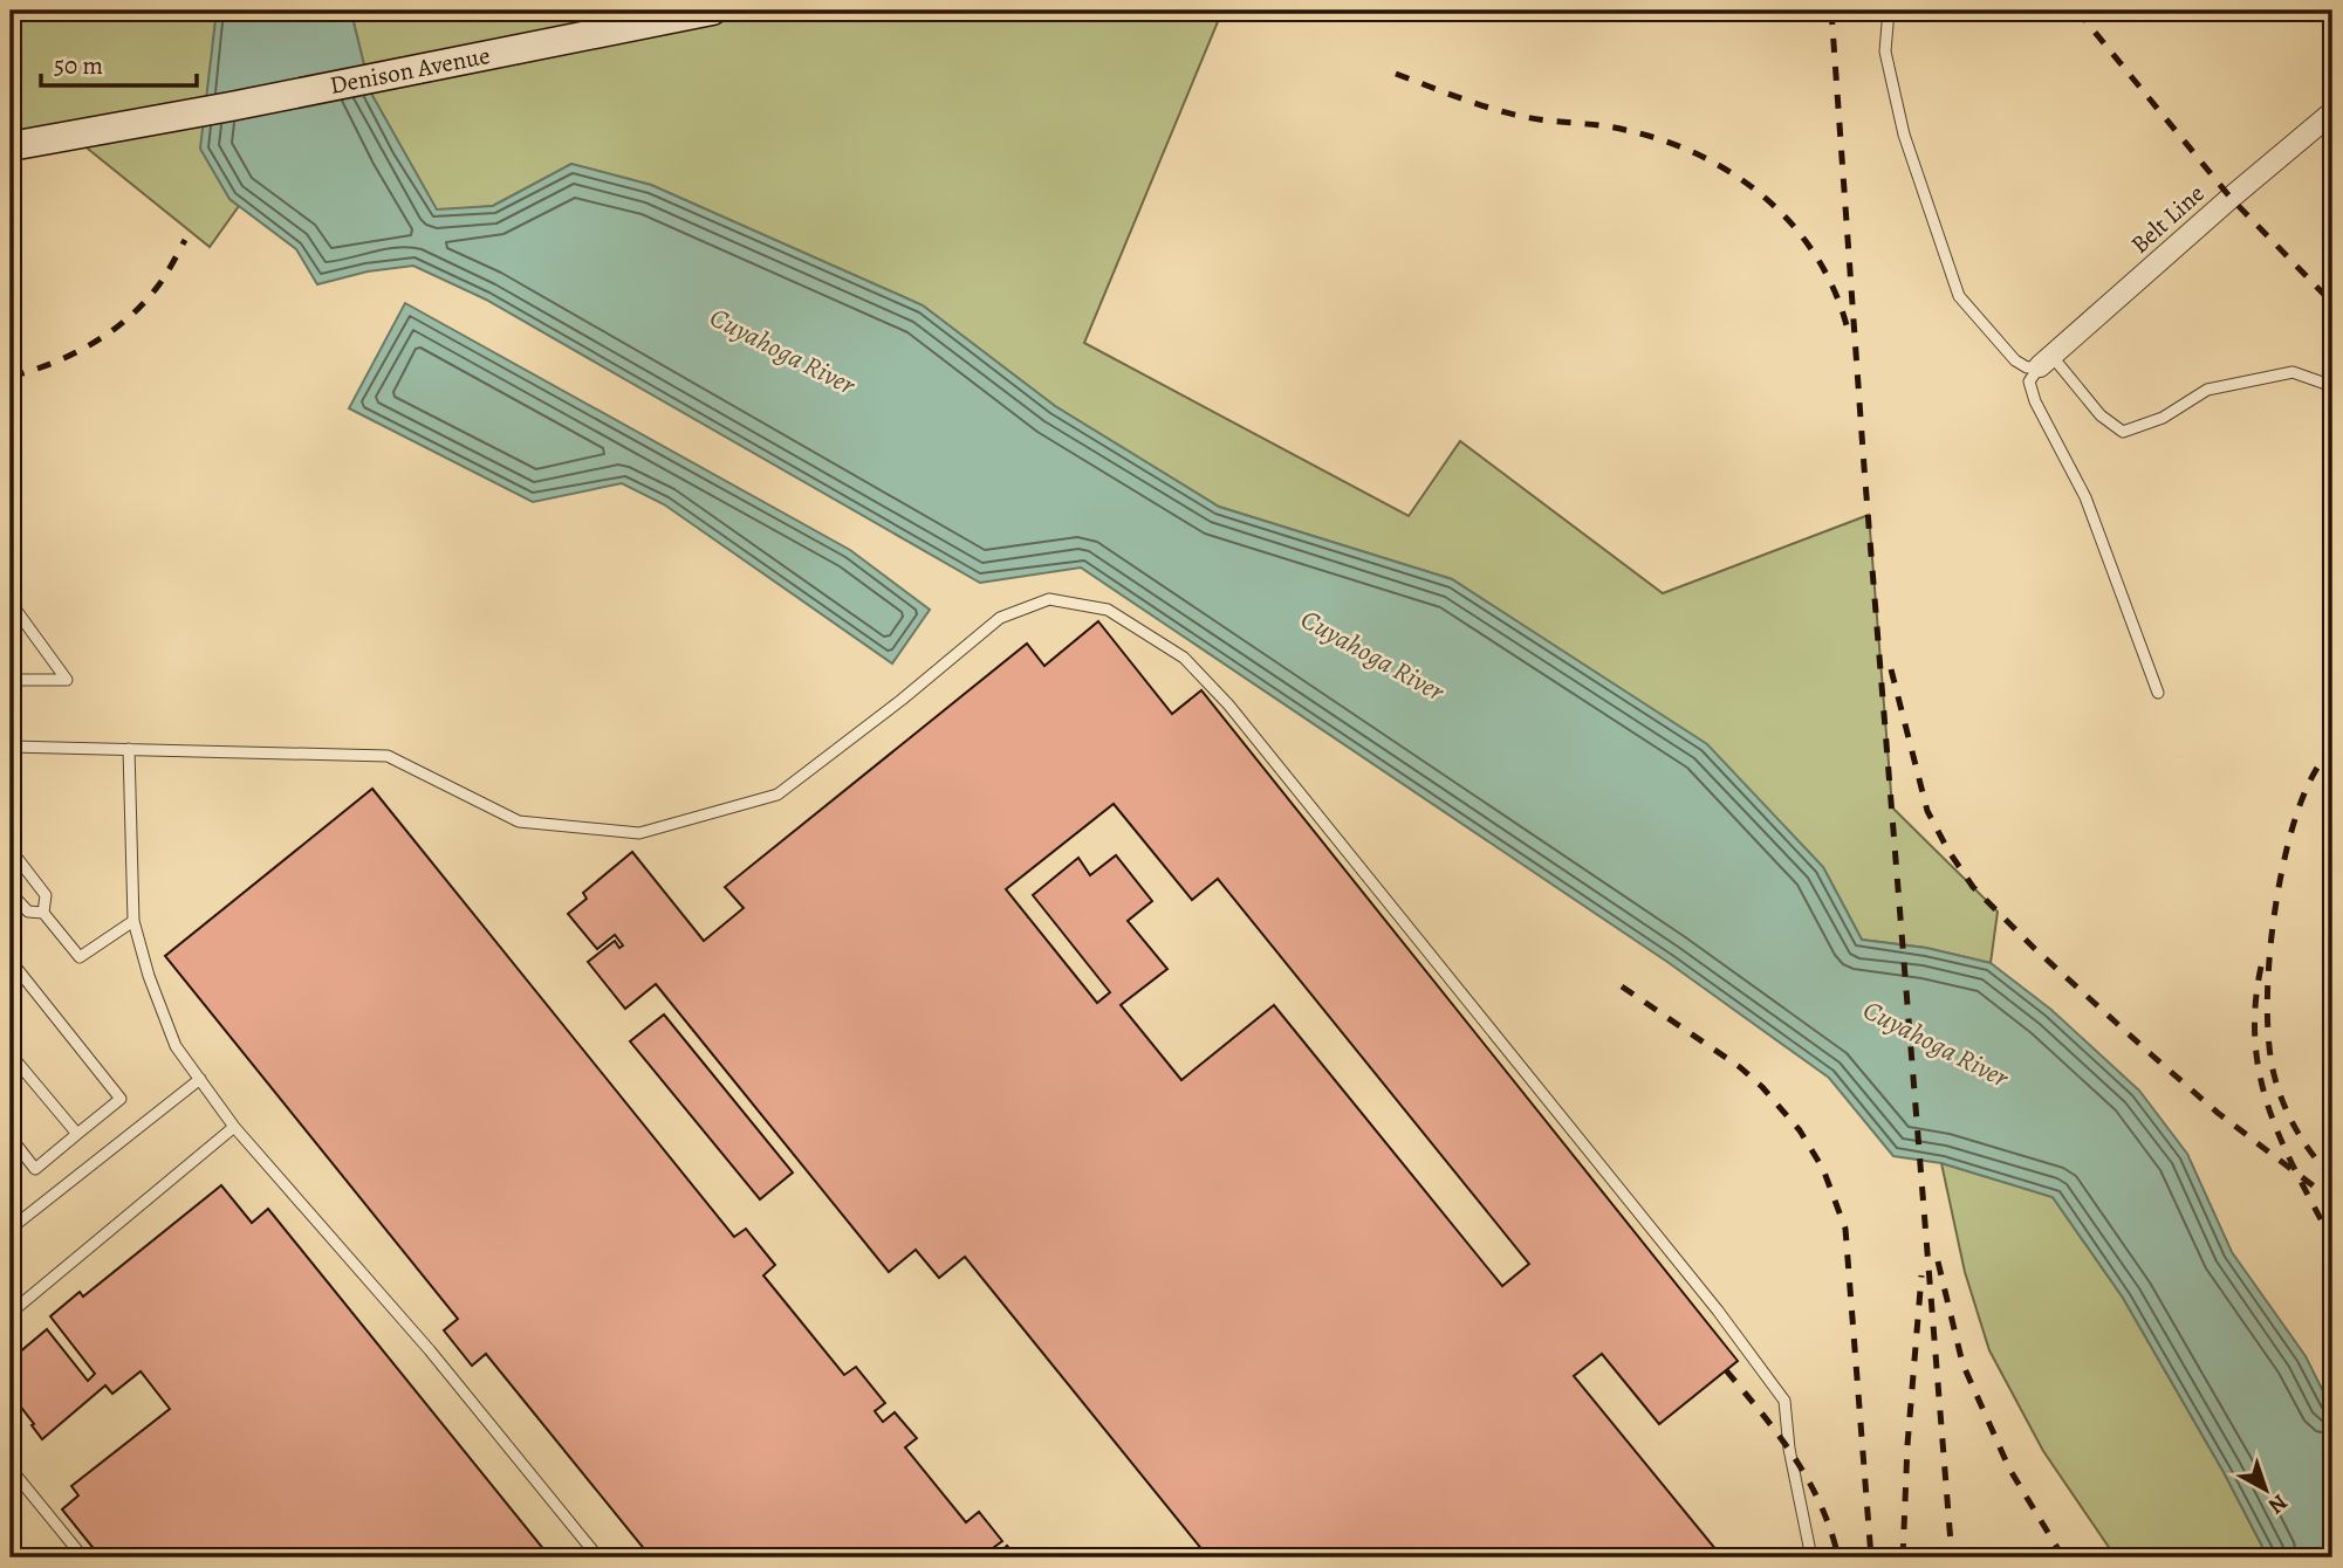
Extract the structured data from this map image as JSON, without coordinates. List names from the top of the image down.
{
  "streets": {
    "main road": ["Denison Avenue"],
    "street": ["Belt Line"]
  },
  "water": ["Cuyahoga River"],
  "scale_bar": "50 m",
  "north": "bottom right"
}
